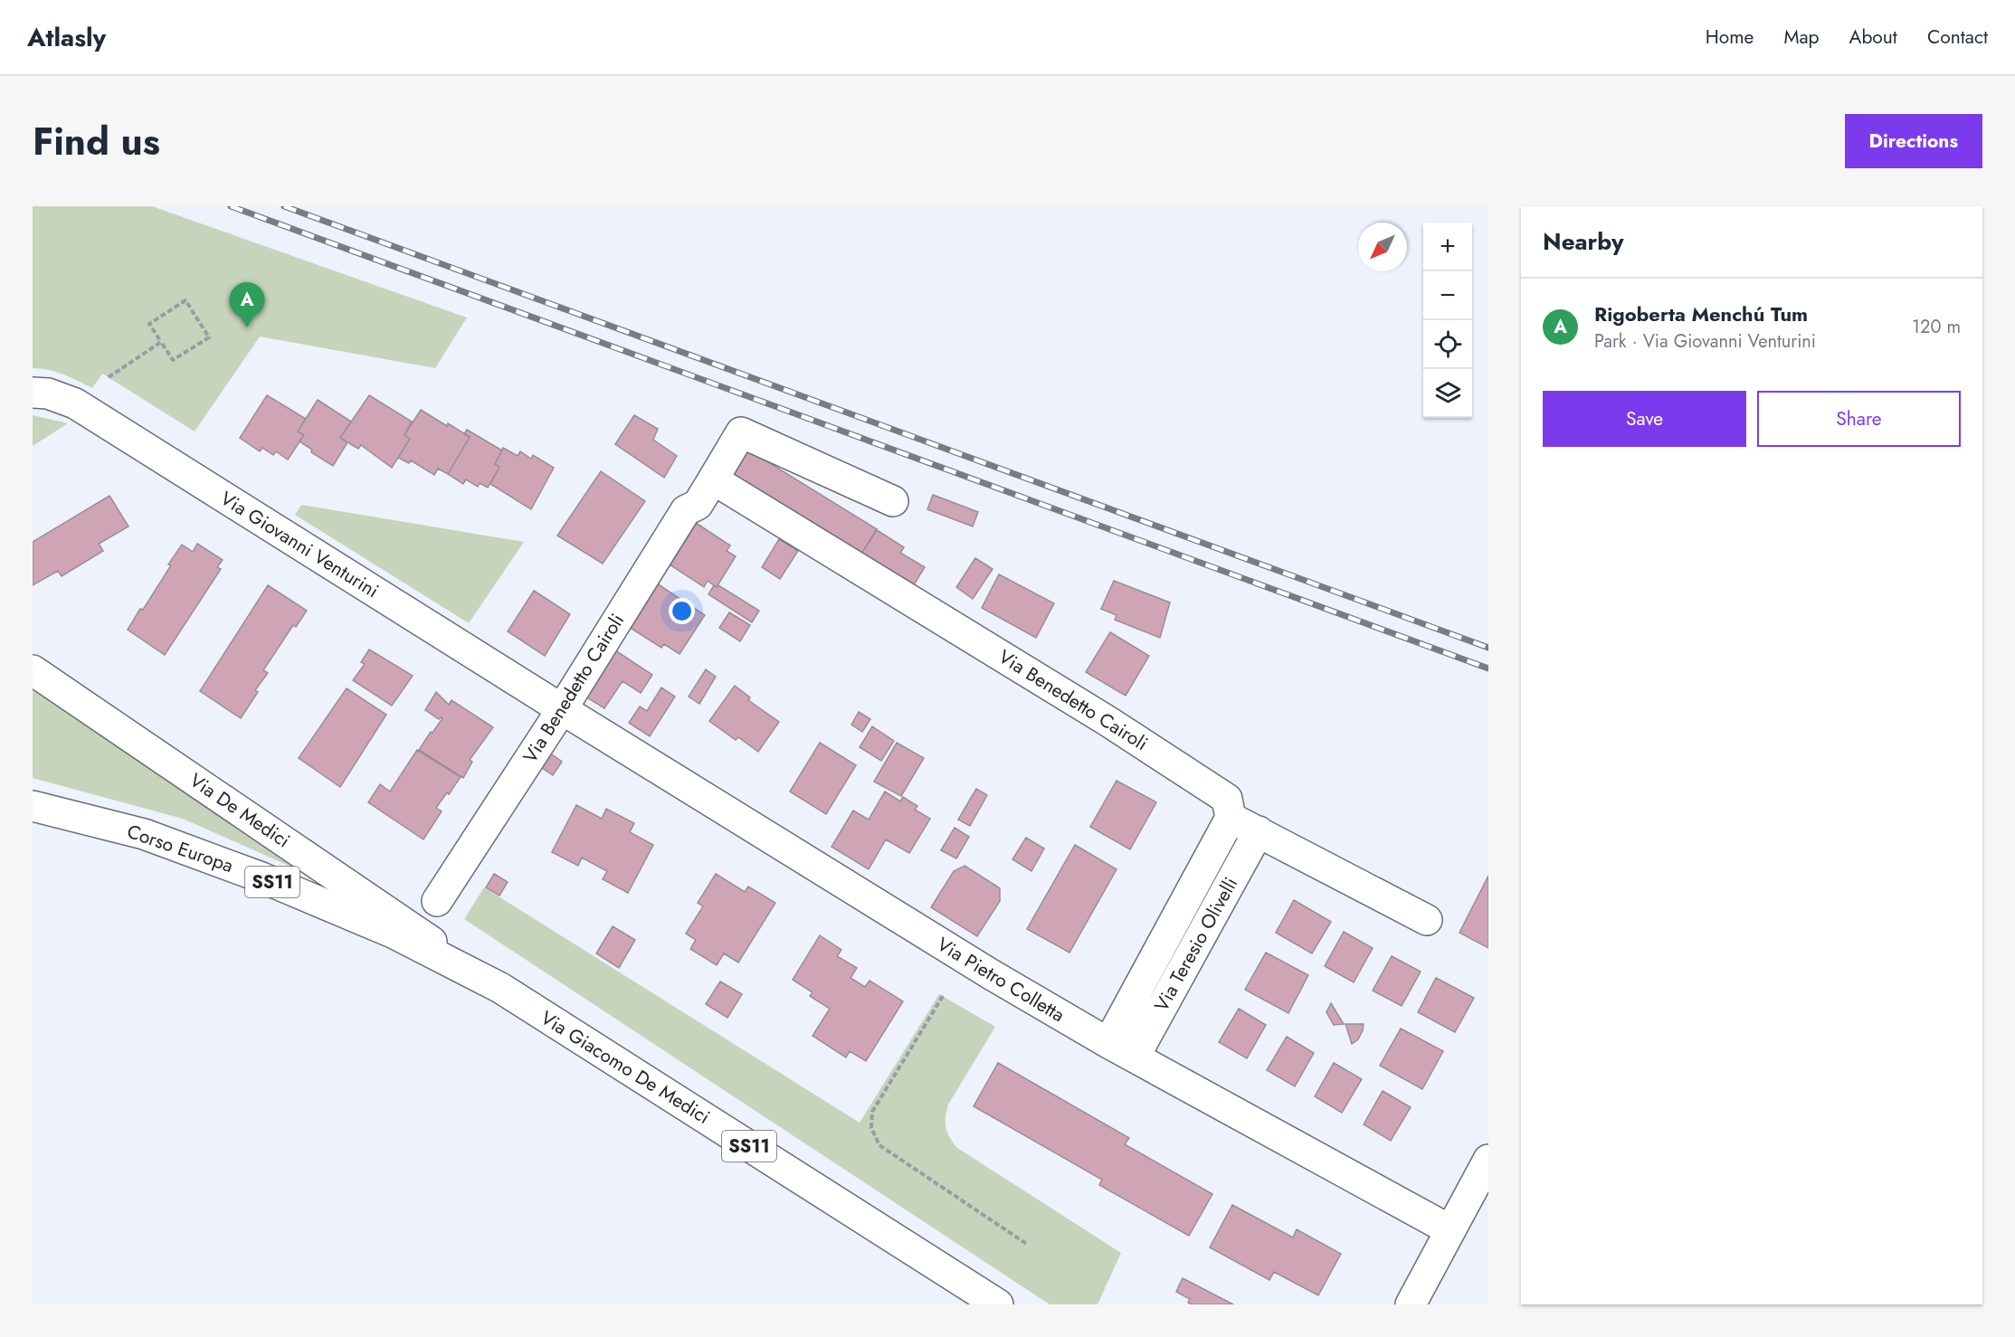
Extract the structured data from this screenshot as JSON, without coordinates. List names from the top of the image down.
{
  "streets": {
    "street": [
      "Via Giovanni Venturini",
      "Via Benedetto Cairoli",
      "Via De Medici",
      "Corso Europa",
      "SS11",
      "Via Teresio Olivelli",
      "Via Pietro Colletta",
      "Via Giacomo De Medici"
    ]
  },
  "crossings": [
    ["Via Giovanni Venturini", "Via Benedetto Cairoli"],
    ["Via Giovanni Venturini", "Via Pietro Colletta"],
    ["Via Benedetto Cairoli", "Via Teresio Olivelli"],
    ["Via Benedetto Cairoli", "Via Pietro Colletta"],
    ["Via De Medici", "Corso Europa"],
    ["Via De Medici", "Via Giacomo De Medici"],
    ["Corso Europa", "Via Giacomo De Medici"],
    ["Via Teresio Olivelli", "Via Pietro Colletta"]
  ],
  "north": "bottom left",
  "page": {
    "header": "Atlasly",
    "nav": [
      "Home",
      "Map",
      "About",
      "Contact"
    ],
    "title": "Find us",
    "buttons": [
      "Directions",
      ["Save", "Share"]
    ],
    "heading": "Nearby",
    "map_buttons": ["+", "−"],
    "list": [
      {
        "mark": "A",
        "name": "Rigoberta Menchú Tum",
        "note": "Park · Via Giovanni Venturini",
        "value": "120 m"
      }
    ],
    "pins": "A"
  }
}
